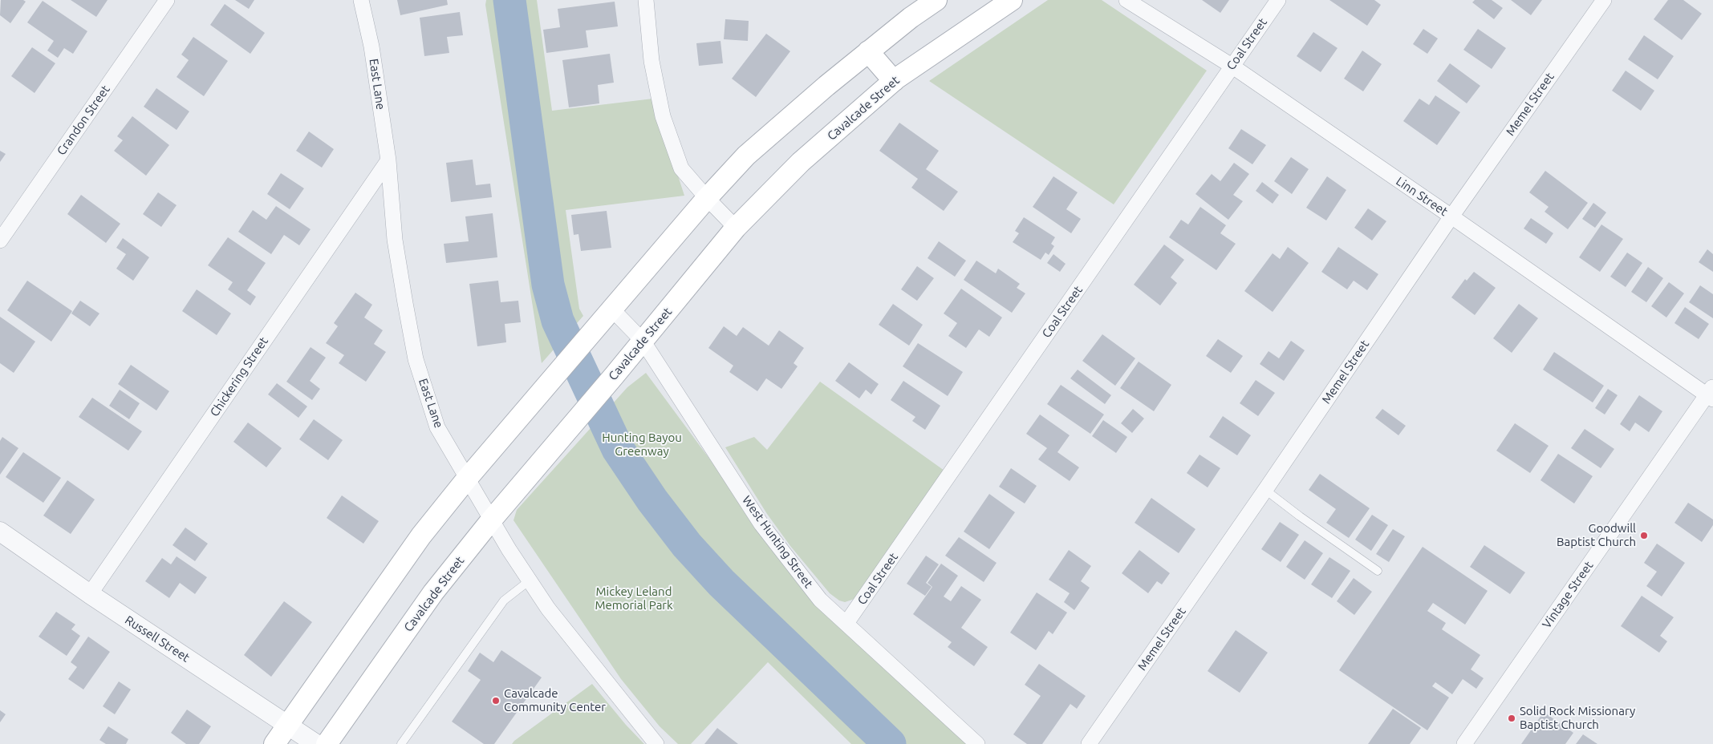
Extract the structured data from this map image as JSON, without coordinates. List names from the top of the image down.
{
  "streets": {
    "main road": ["Cavalcade Street"],
    "street": [
      "Coal Street",
      "East Lane",
      "Memel Street",
      "Crandon Street",
      "Linn Street",
      "Chickering Street",
      "West Hunting Street",
      "Vintage Street",
      "Russell Street"
    ]
  },
  "crossings": [
    ["Coal Street", "Linn Street"],
    ["Coal Street", "West Hunting Street"],
    ["East Lane", "Cavalcade Street"],
    ["East Lane", "Chickering Street"],
    ["Memel Street", "Linn Street"],
    ["Cavalcade Street", "West Hunting Street"],
    ["Linn Street", "Vintage Street"],
    ["Chickering Street", "Russell Street"]
  ],
  "parks": ["Hunting Bayou Greenway", "Mickey Leland Memorial Park"],
  "places": ["Goodwill Baptist Church", "Cavalcade Community Center", "Solid Rock Missionary Baptist Church"]
}
